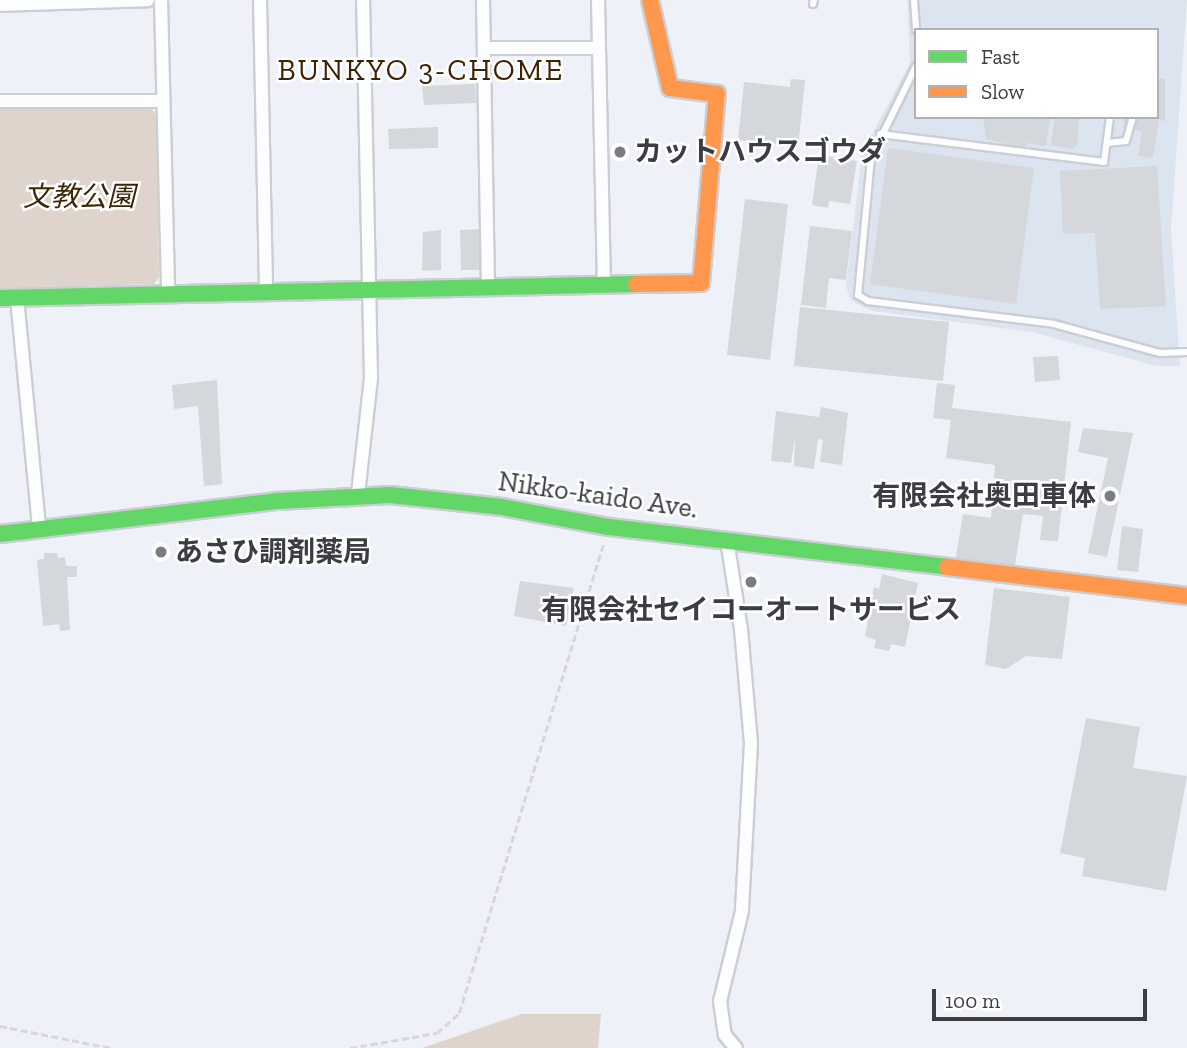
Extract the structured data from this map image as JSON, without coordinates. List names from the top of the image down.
{
  "streets": {
    "main road": ["Nikko-kaido Ave."]
  },
  "districts": ["BUNKYO 3-CHOME"],
  "parks": ["文教公園"],
  "places": [
    "カットハウスゴウダ",
    "有限会社奥田車体",
    "あさひ調剤薬局",
    "有限会社セイコーオートサービス"
  ],
  "legend": ["Fast", "Slow"],
  "scale_bar": "100 m"
}
